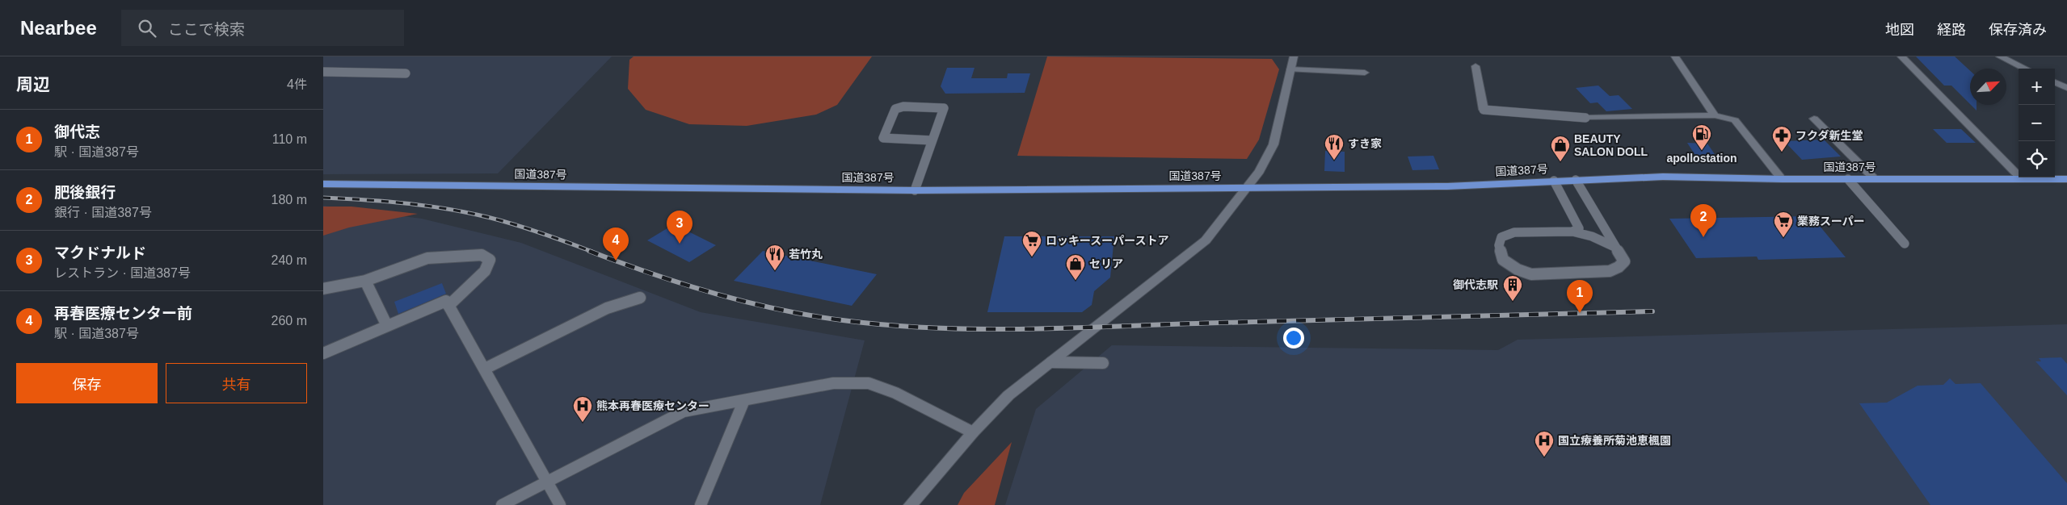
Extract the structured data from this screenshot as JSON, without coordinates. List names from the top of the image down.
{
  "streets": {
    "highway": ["国道387号"]
  },
  "places": {
    "fuel station": ["apollostation"],
    "pharmacy": ["フクダ新生堂"],
    "restaurant": ["すき家", "若竹丸"],
    "shop": ["BEAUTY SALON DOLL", "セリア"],
    "supermarket": ["業務スーパー", "ロッキースーパーストア"],
    "building": ["御代志駅"],
    "hospital": ["熊本再春医療センター", "国立療養所菊池恵楓園"]
  },
  "north": "top right",
  "page": {
    "header": "Nearbee",
    "search": "ここで検索",
    "nav": ["地図", "経路", "保存済み"],
    "heading": ["周辺", "4件"],
    "map_buttons": ["+", "−"],
    "list": [
      {
        "mark": "1",
        "name": "御代志",
        "note": "駅 · 国道387号",
        "value": "110 m"
      },
      {
        "mark": "2",
        "name": "肥後銀行",
        "note": "銀行 · 国道387号",
        "value": "180 m"
      },
      {
        "mark": "3",
        "name": "マクドナルド",
        "note": "レストラン · 国道387号",
        "value": "240 m"
      },
      {
        "mark": "4",
        "name": "再春医療センター前",
        "note": "駅 · 国道387号",
        "value": "260 m"
      }
    ],
    "pins": [
      "2",
      "3",
      "4",
      "1"
    ],
    "buttons": ["保存", "共有"]
  }
}
